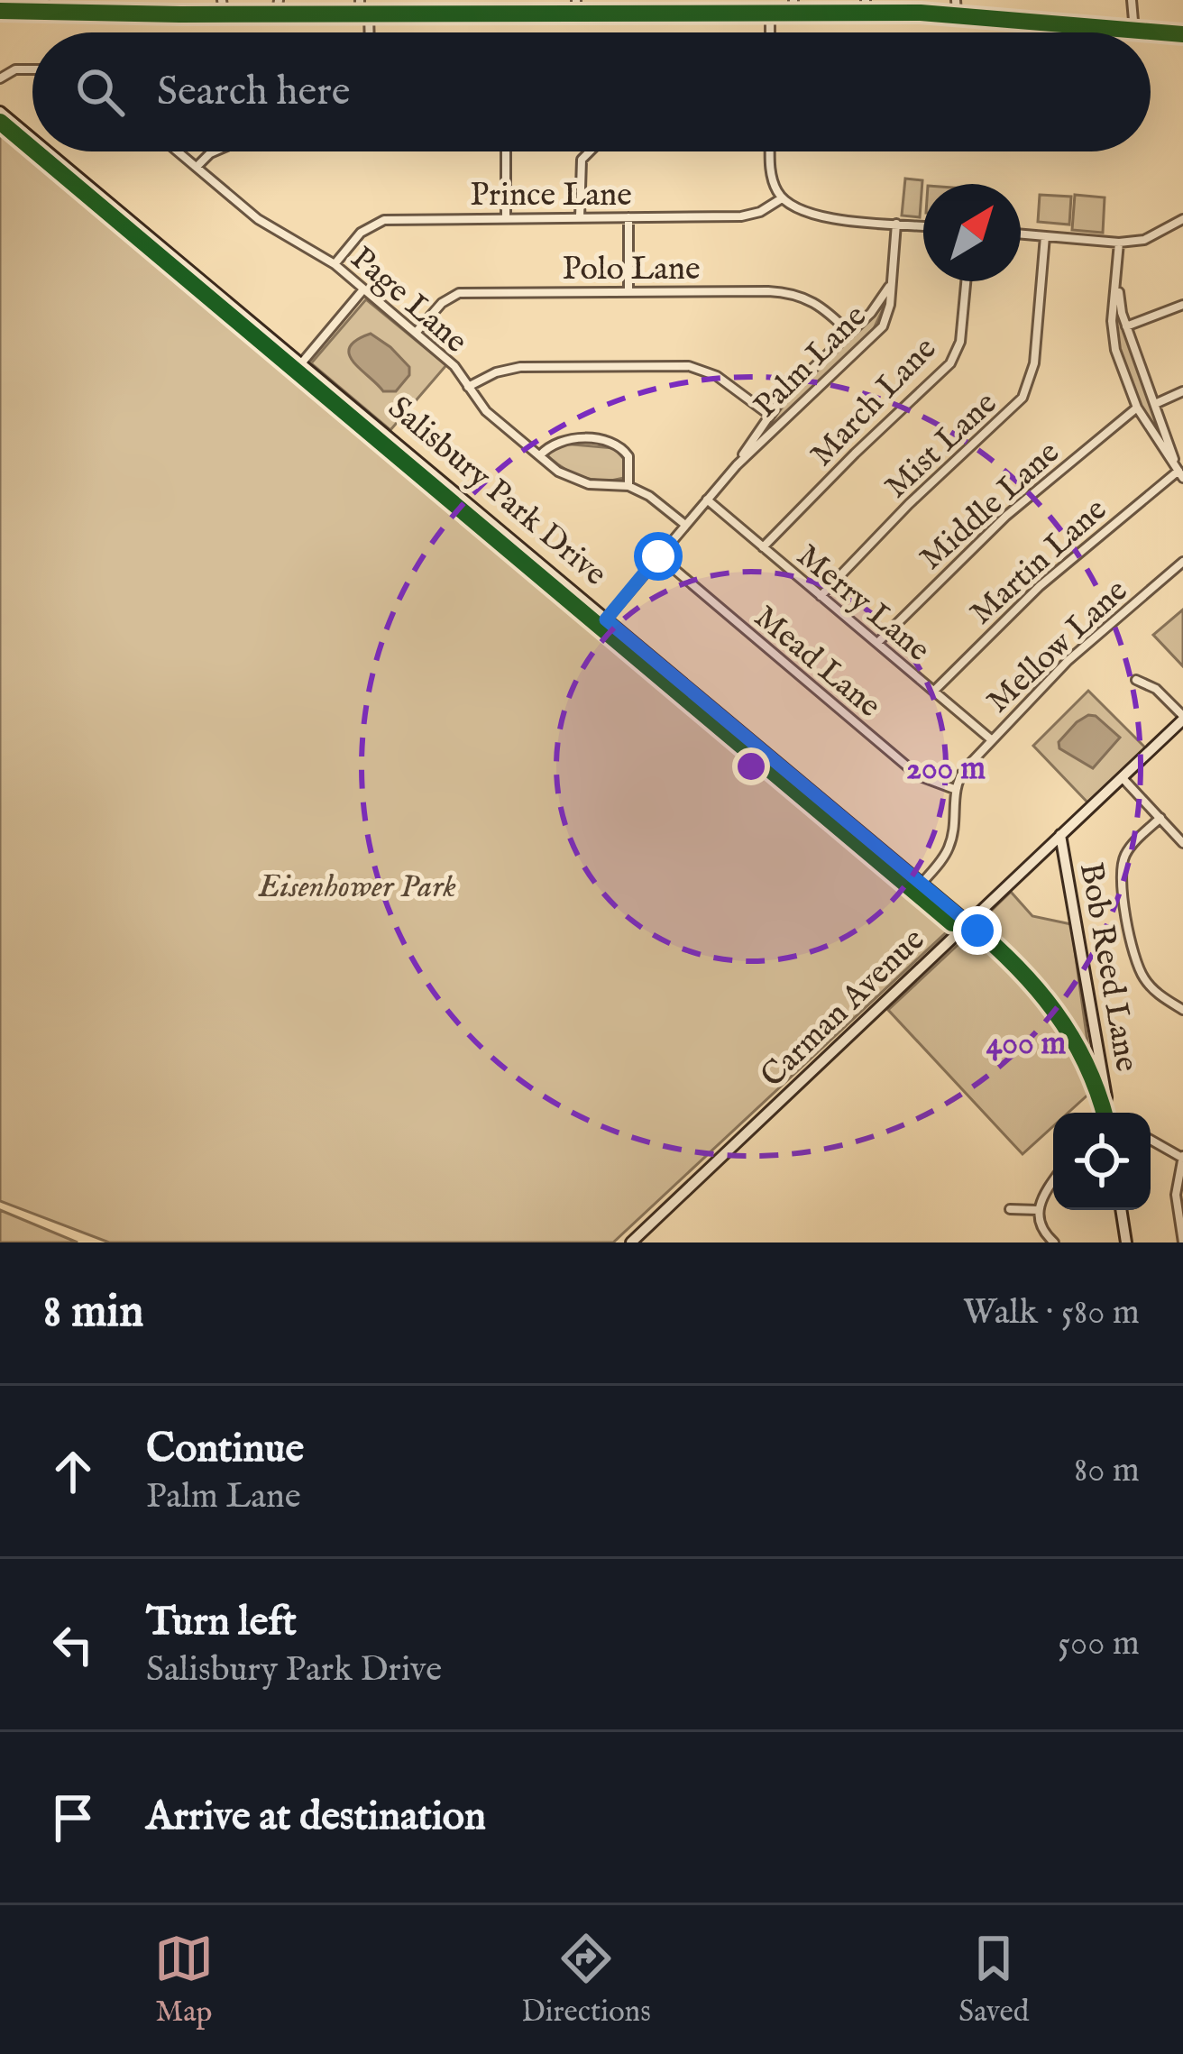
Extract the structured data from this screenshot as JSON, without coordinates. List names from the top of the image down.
{
  "streets": {
    "main road": ["Salisbury Park Drive", "Bob Reed Lane", "Carman Avenue"],
    "street": [
      "Prince Lane",
      "Polo Lane",
      "Page Lane",
      "Palm Lane",
      "March Lane",
      "Mist Lane",
      "Middle Lane",
      "Martin Lane",
      "Merry Lane",
      "Mellow Lane",
      "Mead Lane"
    ]
  },
  "crossings": [
    ["Prince Lane", "Page Lane"],
    ["Polo Lane", "Page Lane"],
    ["Polo Lane", "Palm Lane"],
    ["Page Lane", "Palm Lane"],
    ["Palm Lane", "Salisbury Park Drive"],
    ["Palm Lane", "Merry Lane"],
    ["Palm Lane", "Mead Lane"],
    ["March Lane", "Merry Lane"],
    ["Mist Lane", "Merry Lane"],
    ["Salisbury Park Drive", "Bob Reed Lane"],
    ["Salisbury Park Drive", "Carman Avenue"],
    ["Middle Lane", "Merry Lane"],
    ["Martin Lane", "Merry Lane"],
    ["Merry Lane", "Mellow Lane"],
    ["Mellow Lane", "Mead Lane"],
    ["Bob Reed Lane", "Carman Avenue"]
  ],
  "parks": ["Eisenhower Park"],
  "north": "top right",
  "page": {
    "search": "Search here",
    "heading": ["8 min", "Walk · 580 m"],
    "list": [
      ["Continue", "Palm Lane", "80 m"],
      ["Turn left", "Salisbury Park Drive", "500 m"],
      "Arrive at destination"
    ],
    "nav": ["Map", "Directions", "Saved"]
  },
  "rings": ["200 m", "400 m"]
}
